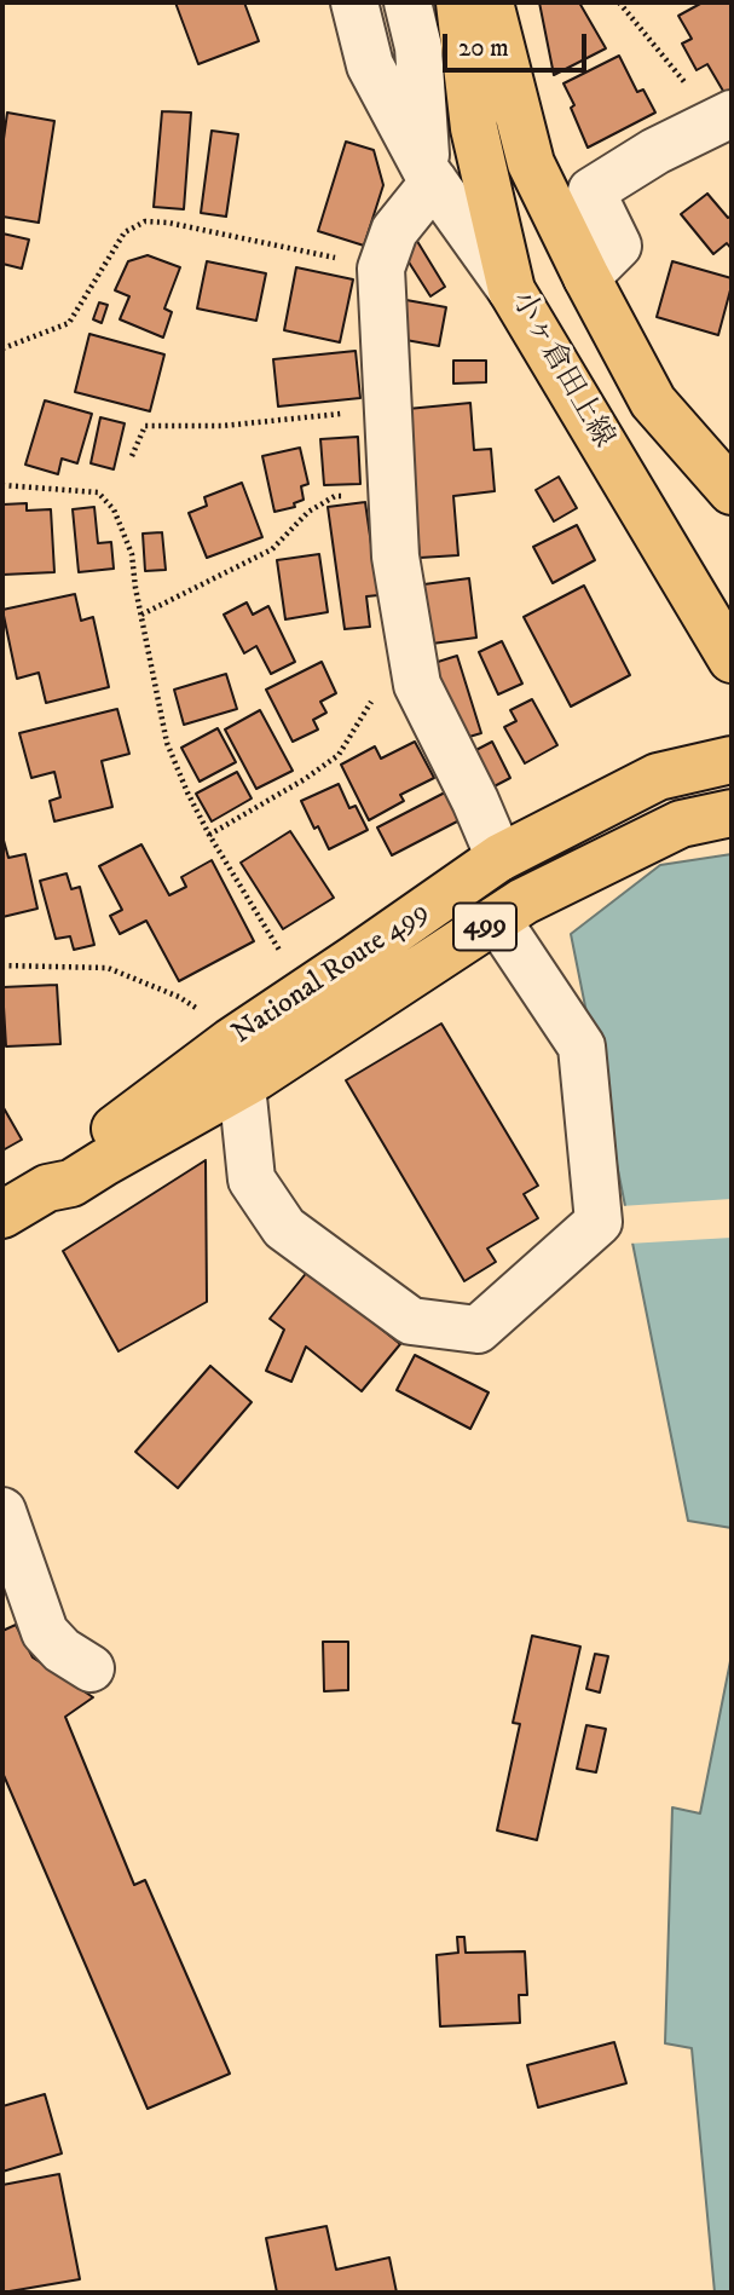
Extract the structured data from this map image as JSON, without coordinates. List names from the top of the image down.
{
  "streets": {
    "main road": ["小ヶ倉田上線", "499", "National Route 499"]
  },
  "scale_bar": "20 m"
}
